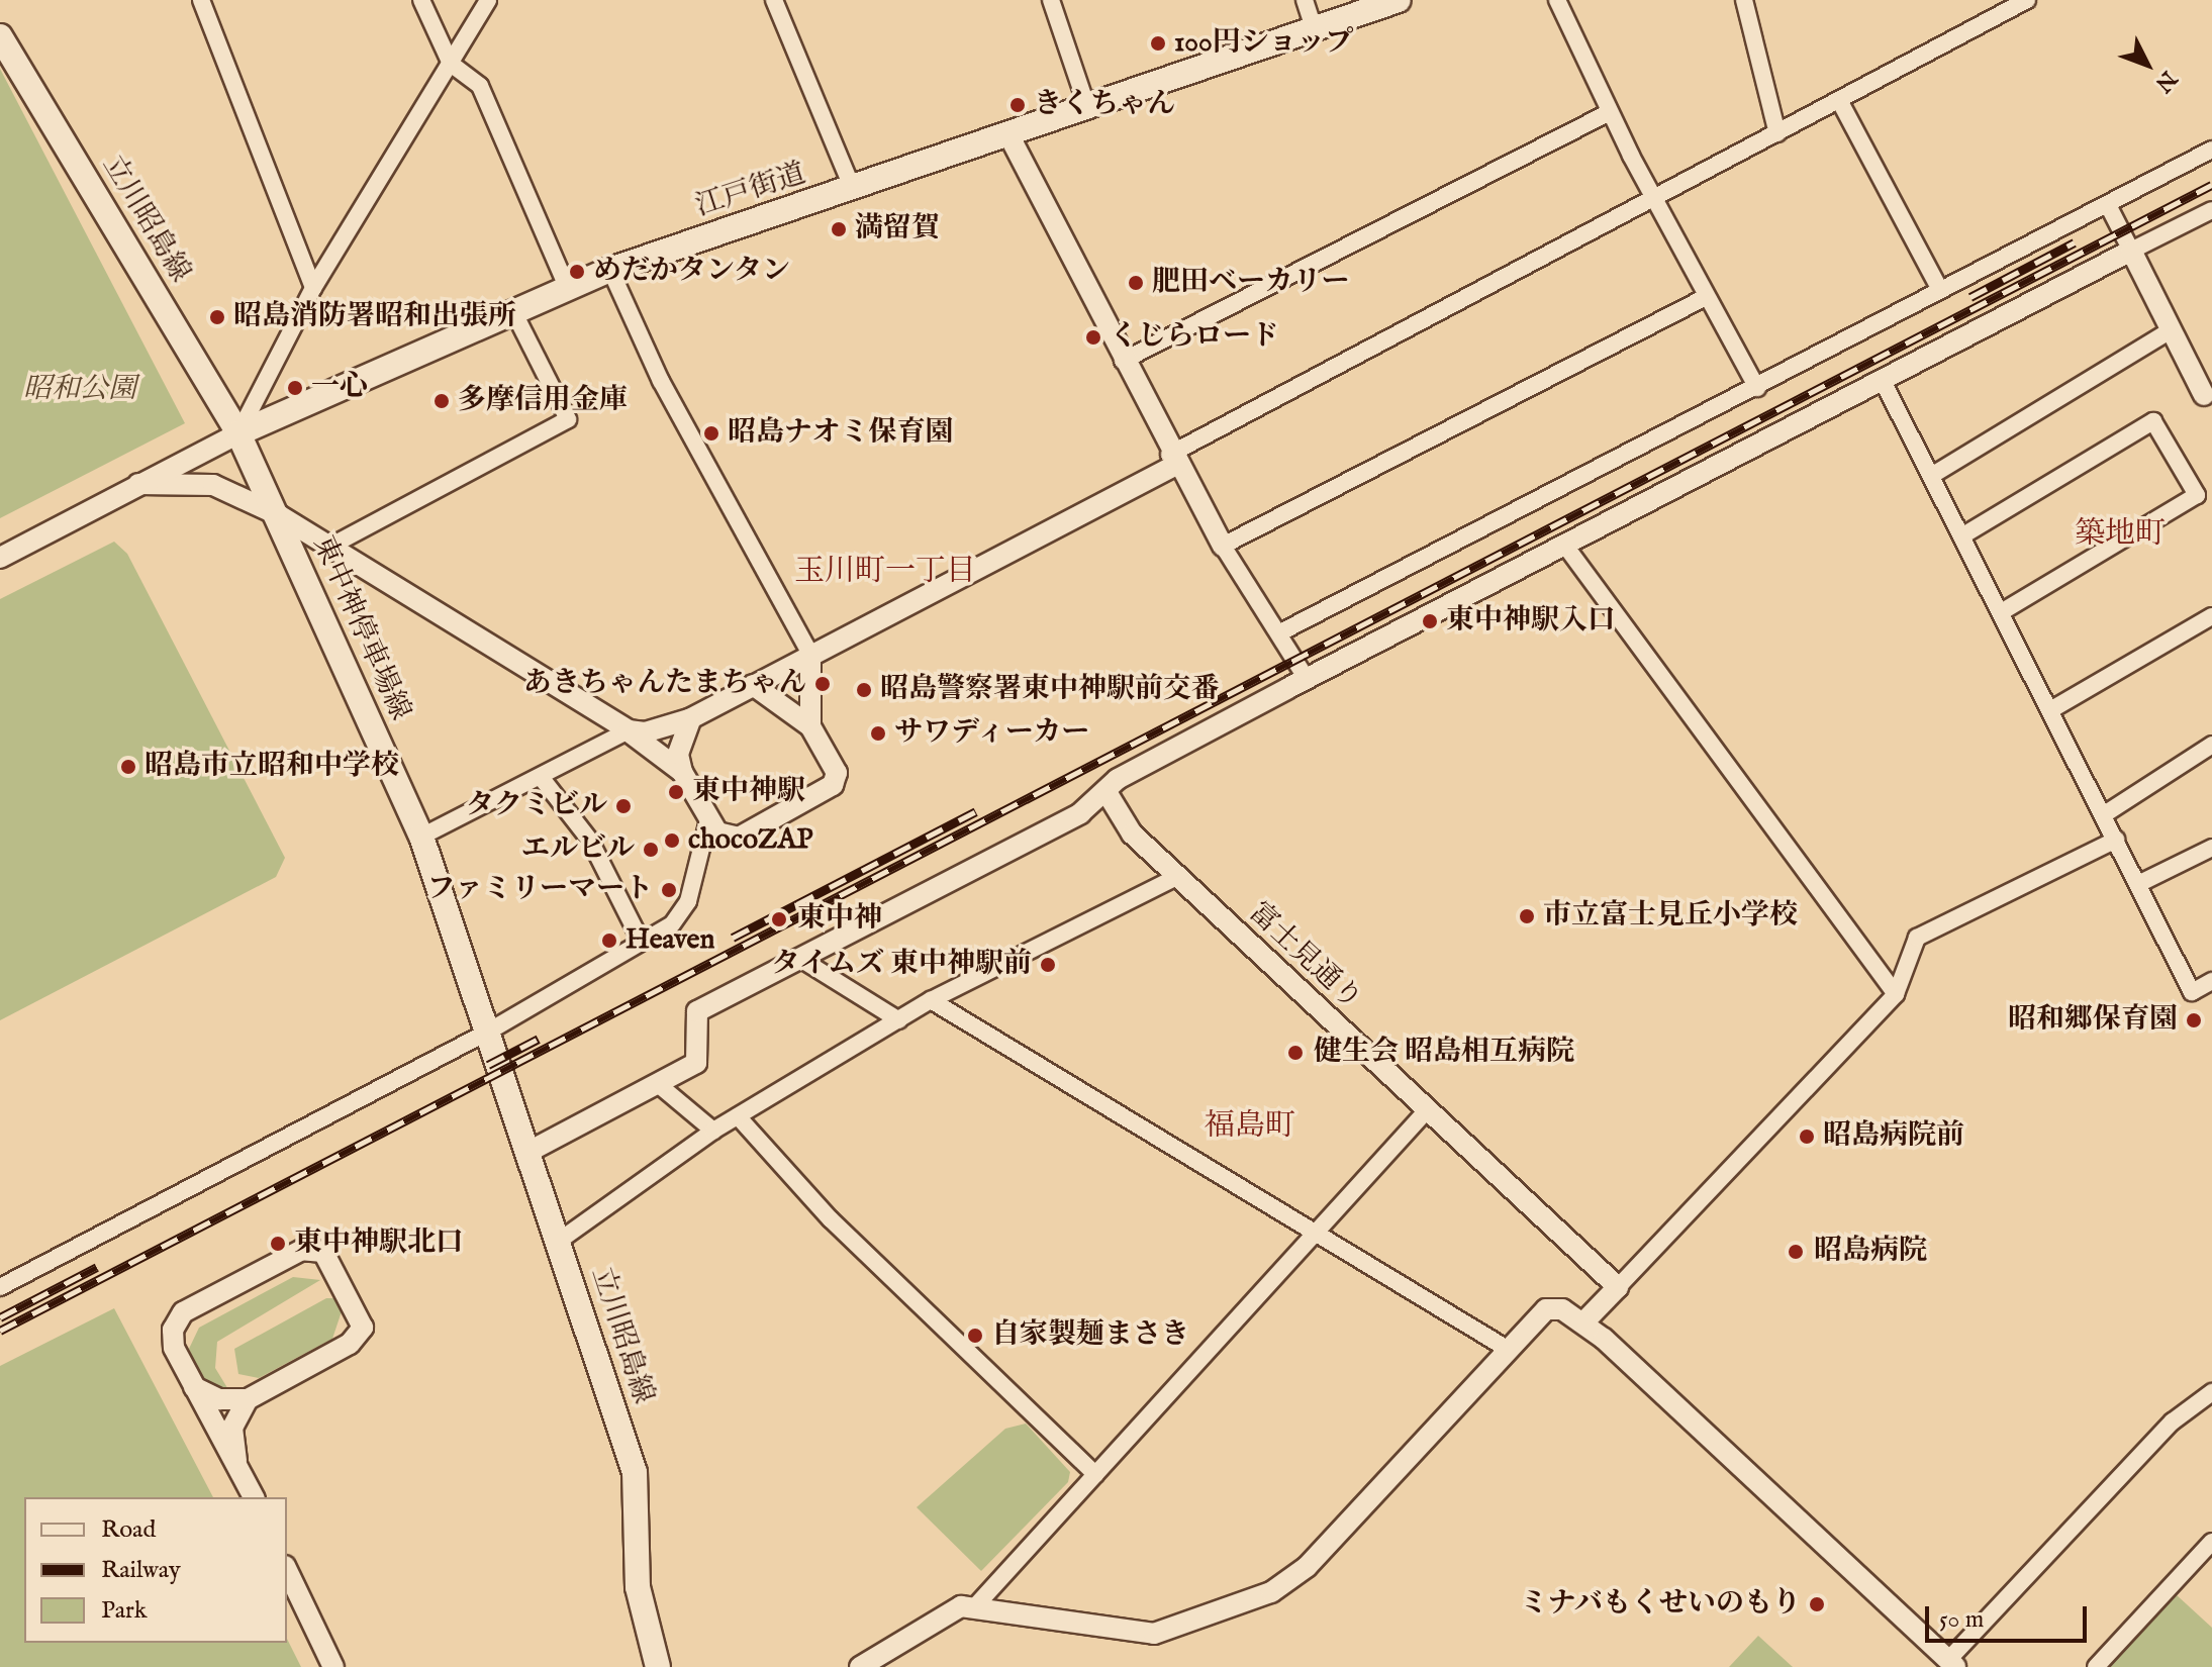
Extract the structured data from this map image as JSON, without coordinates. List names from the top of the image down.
{
  "streets": {
    "main road": ["江戸街道", "立川昭島線", "東中神停車場線"],
    "street": ["富士見通り"]
  },
  "crossings": [
    ["江戸街道", "立川昭島線"],
    ["江戸街道", "東中神停車場線"],
    ["立川昭島線", "東中神停車場線"]
  ],
  "districts": ["築地町", "玉川町一丁目", "福島町"],
  "parks": ["昭和公園"],
  "places": [
    "100円ショップ",
    "きくちゃん",
    "満留賀",
    "めだかタンタン",
    "肥田ベーカリー",
    "昭島消防署昭和出張所",
    "くじらロード",
    "一心",
    "多摩信用金庫",
    "昭島ナオミ保育園",
    "東中神駅入口",
    "あきちゃんたまちゃん",
    "昭島警察署東中神駅前交番",
    "サワディーカー",
    "昭島市立昭和中学校",
    "東中神駅",
    "タクミビル",
    "chocoZAP",
    "エルビル",
    "ファミリーマート",
    "市立富士見丘小学校",
    "東中神",
    "Heaven",
    "タイムズ 東中神駅前",
    "昭和郷保育園",
    "健生会 昭島相互病院",
    "昭島病院前",
    "東中神駅北口",
    "昭島病院",
    "自家製麺まさき",
    "ミナバもくせいのもり"
  ],
  "legend": ["Road", "Railway", "Park"],
  "scale_bar": "50 m",
  "north": "bottom right"
}
